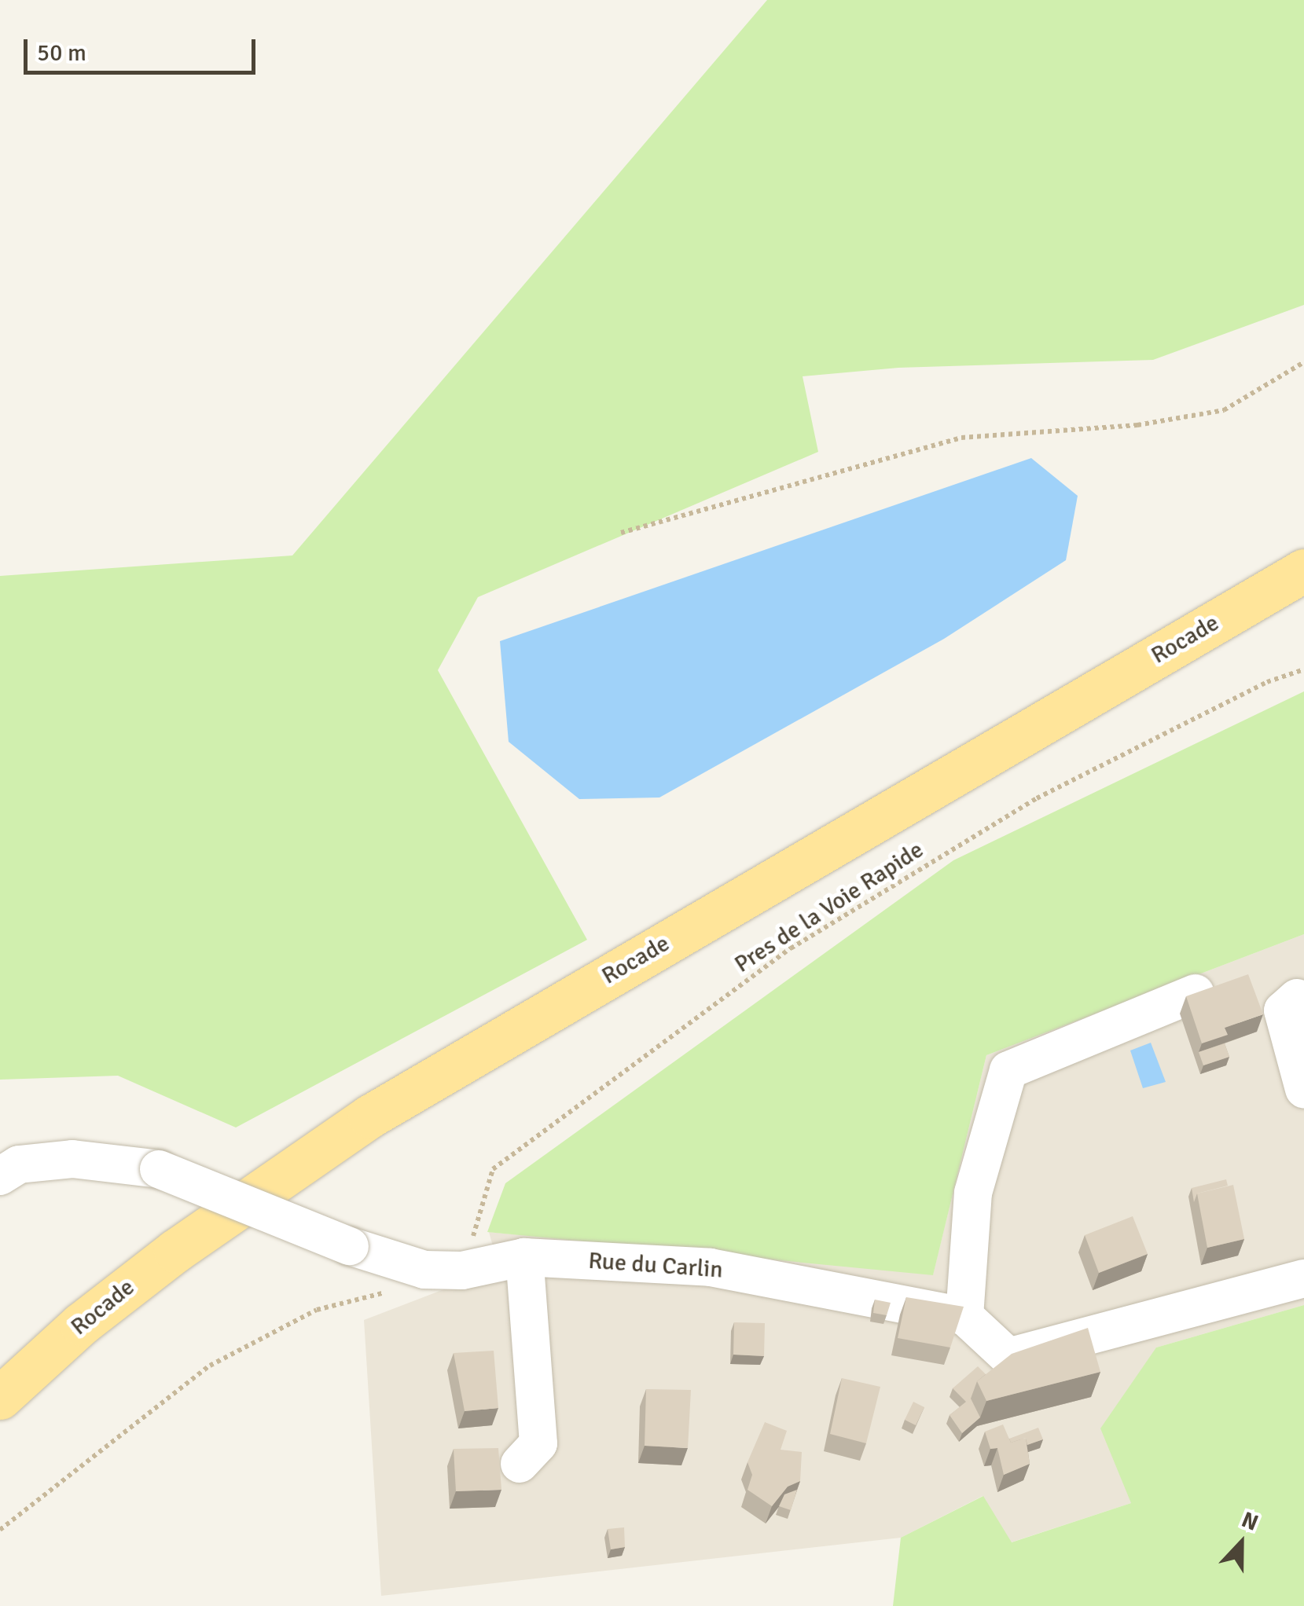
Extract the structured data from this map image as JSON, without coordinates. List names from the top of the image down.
{
  "streets": {
    "main road": ["Rocade"],
    "street": ["Rue du Carlin"],
    "path": ["Pres de la Voie Rapide"]
  },
  "crossings": [
    ["Pres de la Voie Rapide", "Rue du Carlin"]
  ],
  "scale_bar": "50 m",
  "north": "top"
}
